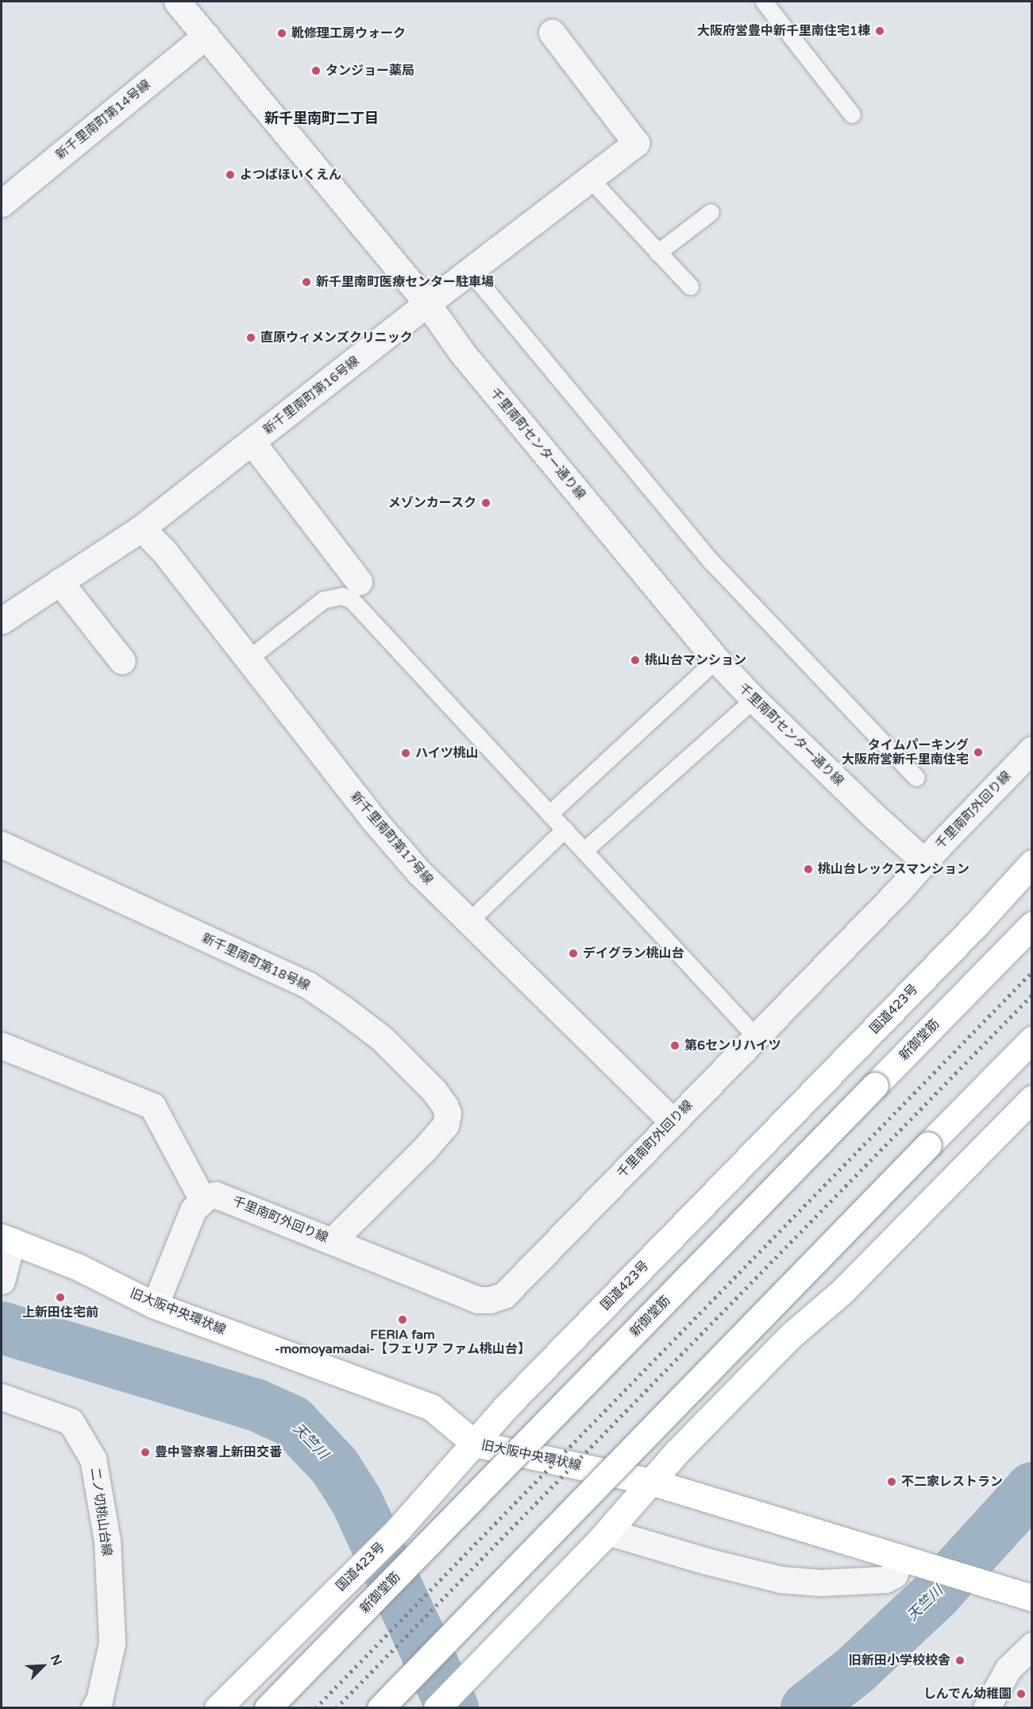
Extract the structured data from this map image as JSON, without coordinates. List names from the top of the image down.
{
  "streets": {
    "main road": ["国道423号", "新御堂筋", "旧大阪中央環状線"],
    "street": [
      "新千里南町第14号線",
      "新千里南町第16号線",
      "千里南町センター通り線",
      "千里南町外回り線",
      "新千里南町第17号線",
      "新千里南町第18号線",
      "二ノ切桃山台線"
    ]
  },
  "crossings": [
    ["新千里南町第14号線", "千里南町センター通り線"],
    ["新千里南町第16号線", "千里南町センター通り線"],
    ["新千里南町第16号線", "新千里南町第17号線"],
    ["千里南町センター通り線", "千里南町外回り線"],
    ["千里南町外回り線", "新千里南町第17号線"],
    ["千里南町外回り線", "新千里南町第18号線"],
    ["国道423号", "旧大阪中央環状線"]
  ],
  "districts": ["新千里南町二丁目"],
  "water": ["天竺川"],
  "places": [
    "大阪府営豊中新千里南住宅1棟",
    "靴修理工房ウォーク",
    "タンジョー薬局",
    "よつばほいくえん",
    "新千里南町医療センター駐車場",
    "直原ウィメンズクリニック",
    "メゾンカースク",
    "桃山台マンション",
    "タイムパーキング 大阪府営新千里南住宅",
    "ハイツ桃山",
    "桃山台レックスマンション",
    "デイグラン桃山台",
    "第6センリハイツ",
    "上新田住宅前",
    "FERIA fam -momoyamadai-【フェリア ファム桃山台】",
    "豊中警察署上新田交番",
    "不二家レストラン",
    "旧新田小学校校舎",
    "しんでん幼稚園"
  ],
  "north": "top right"
}
